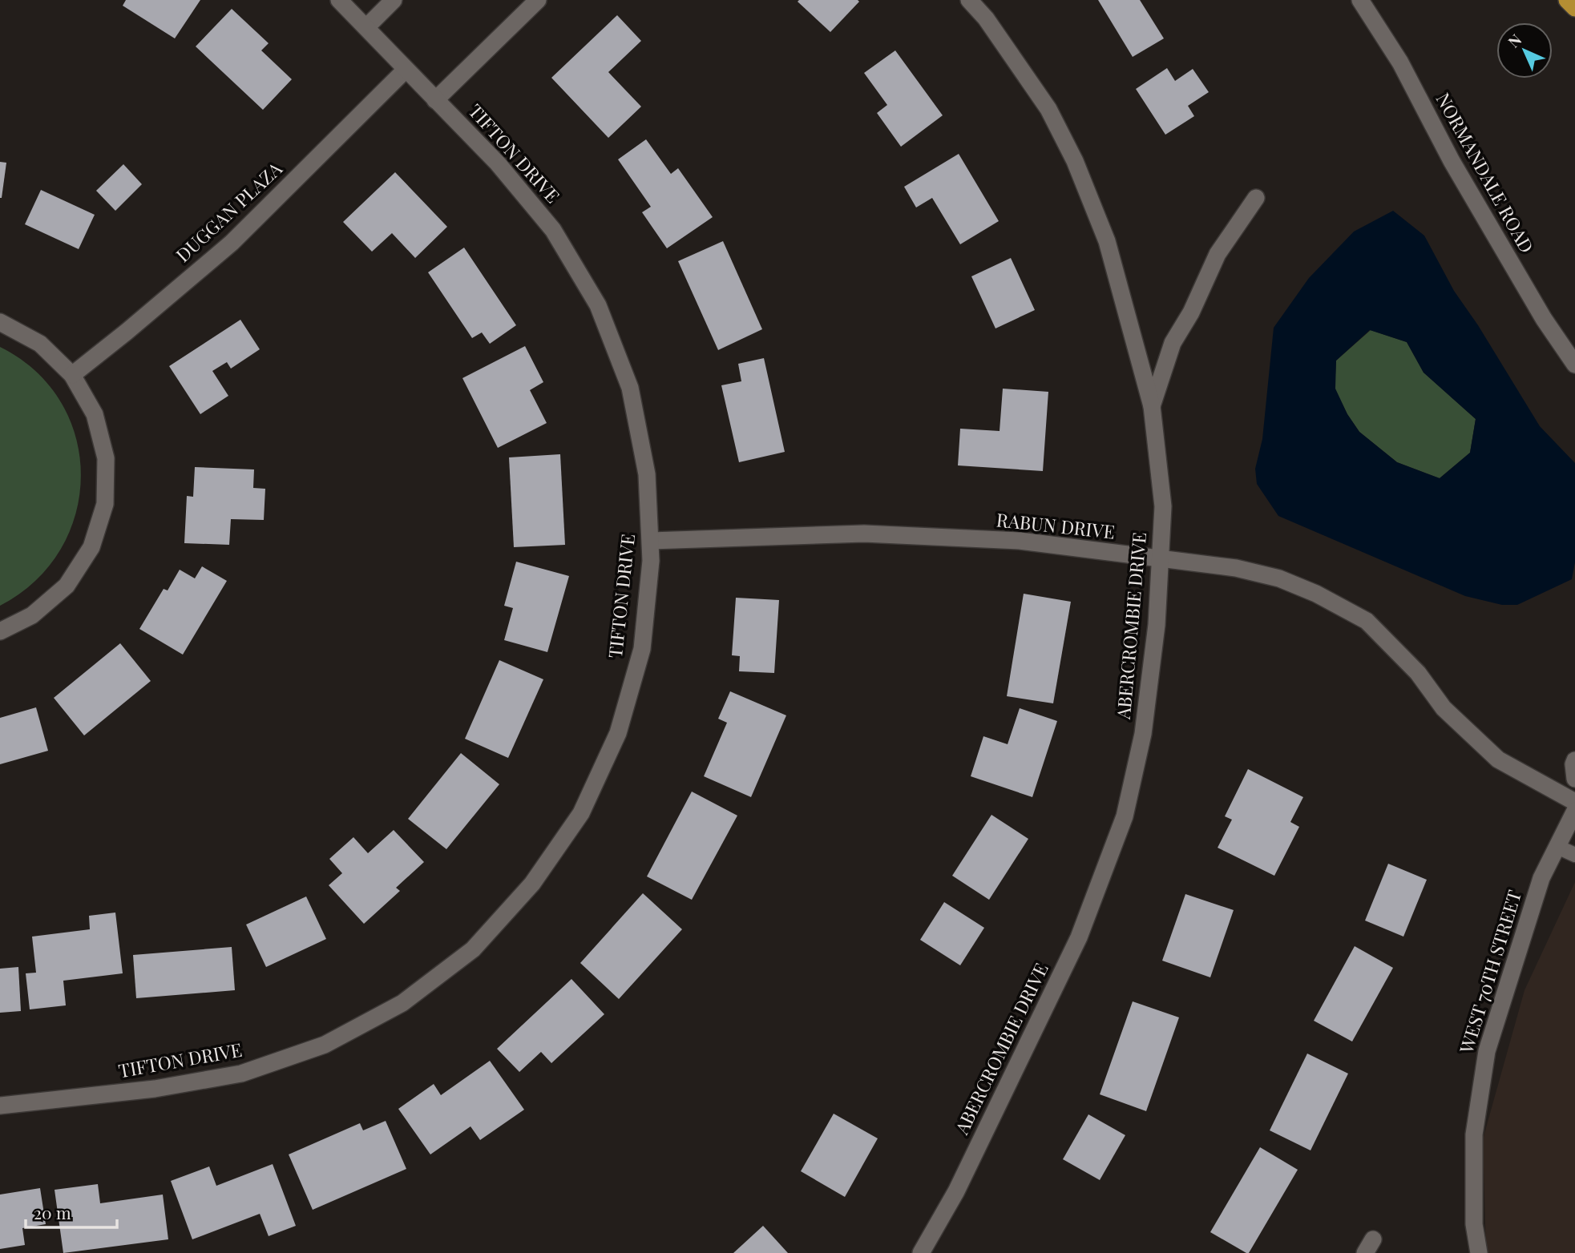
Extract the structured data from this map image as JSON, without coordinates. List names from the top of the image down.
{
  "streets": {
    "street": [
      "TIFTON DRIVE",
      "NORMANDALE ROAD",
      "DUGGAN PLAZA",
      "RABUN DRIVE",
      "ABERCROMBIE DRIVE",
      "WEST 70TH STREET"
    ]
  },
  "crossings": [
    ["TIFTON DRIVE", "DUGGAN PLAZA"],
    ["TIFTON DRIVE", "RABUN DRIVE"],
    ["RABUN DRIVE", "ABERCROMBIE DRIVE"]
  ],
  "scale_bar": "20 m",
  "north": "top left"
}
